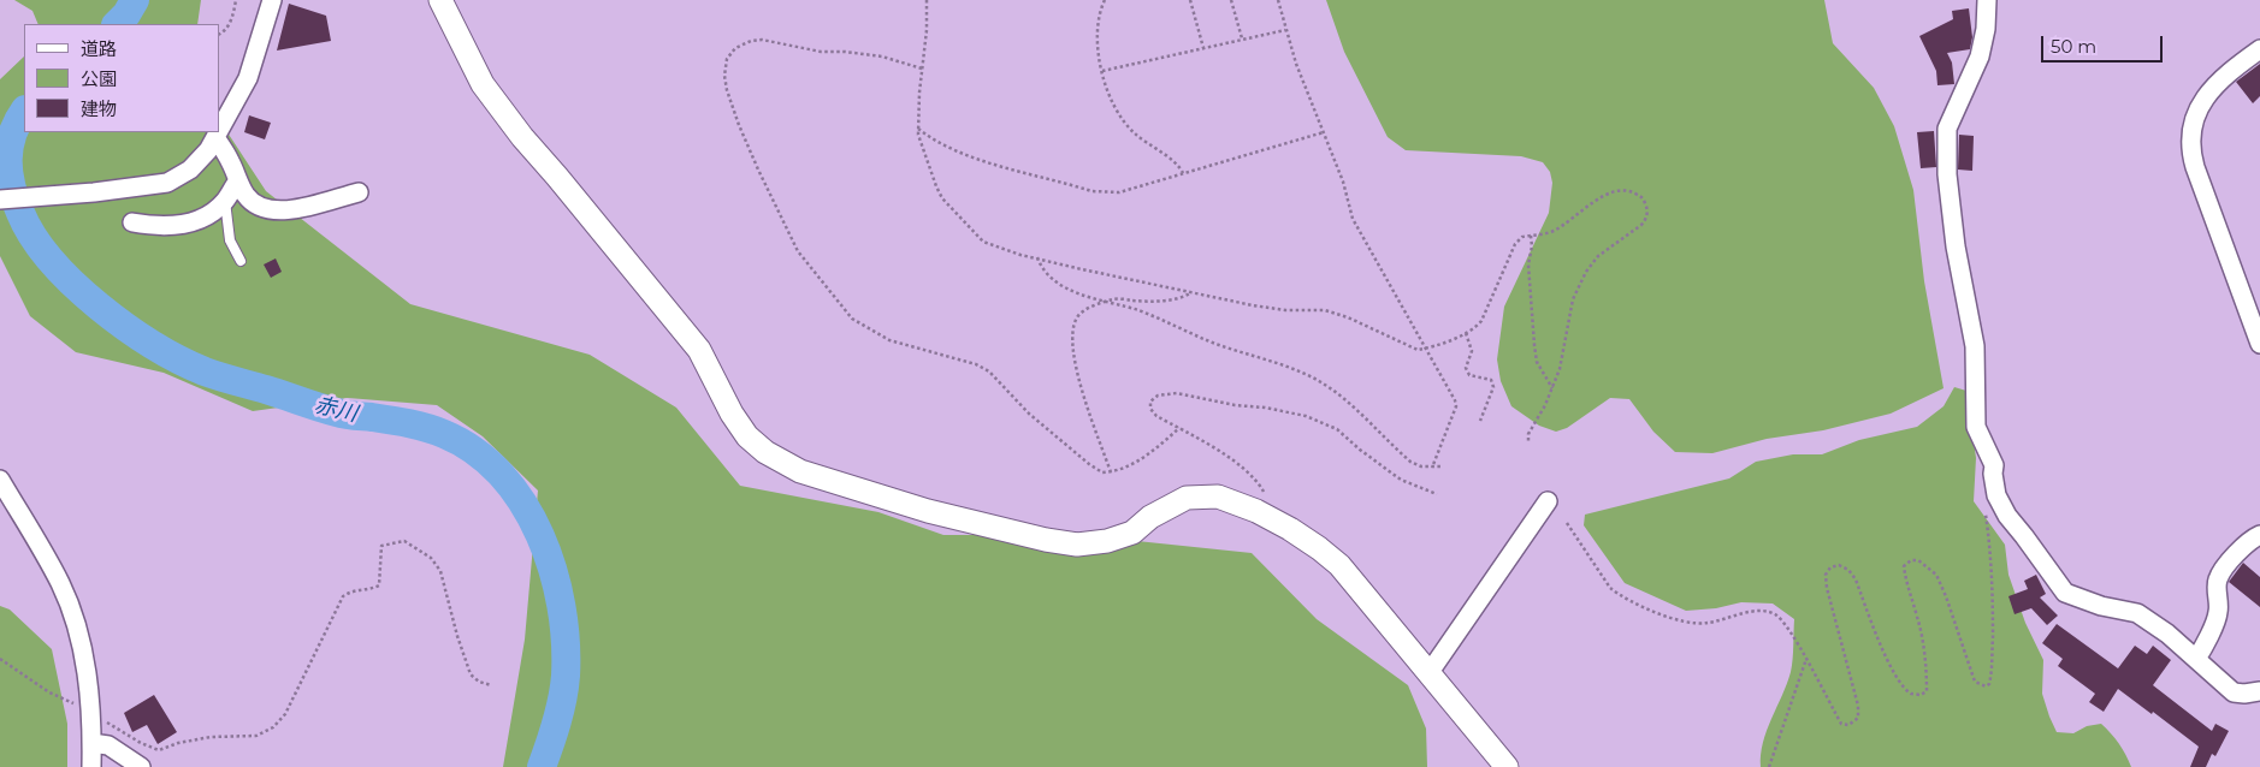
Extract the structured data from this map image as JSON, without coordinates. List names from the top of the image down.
{
  "water": ["赤川"],
  "legend": ["道路", "公園", "建物"],
  "scale_bar": "50 m"
}
